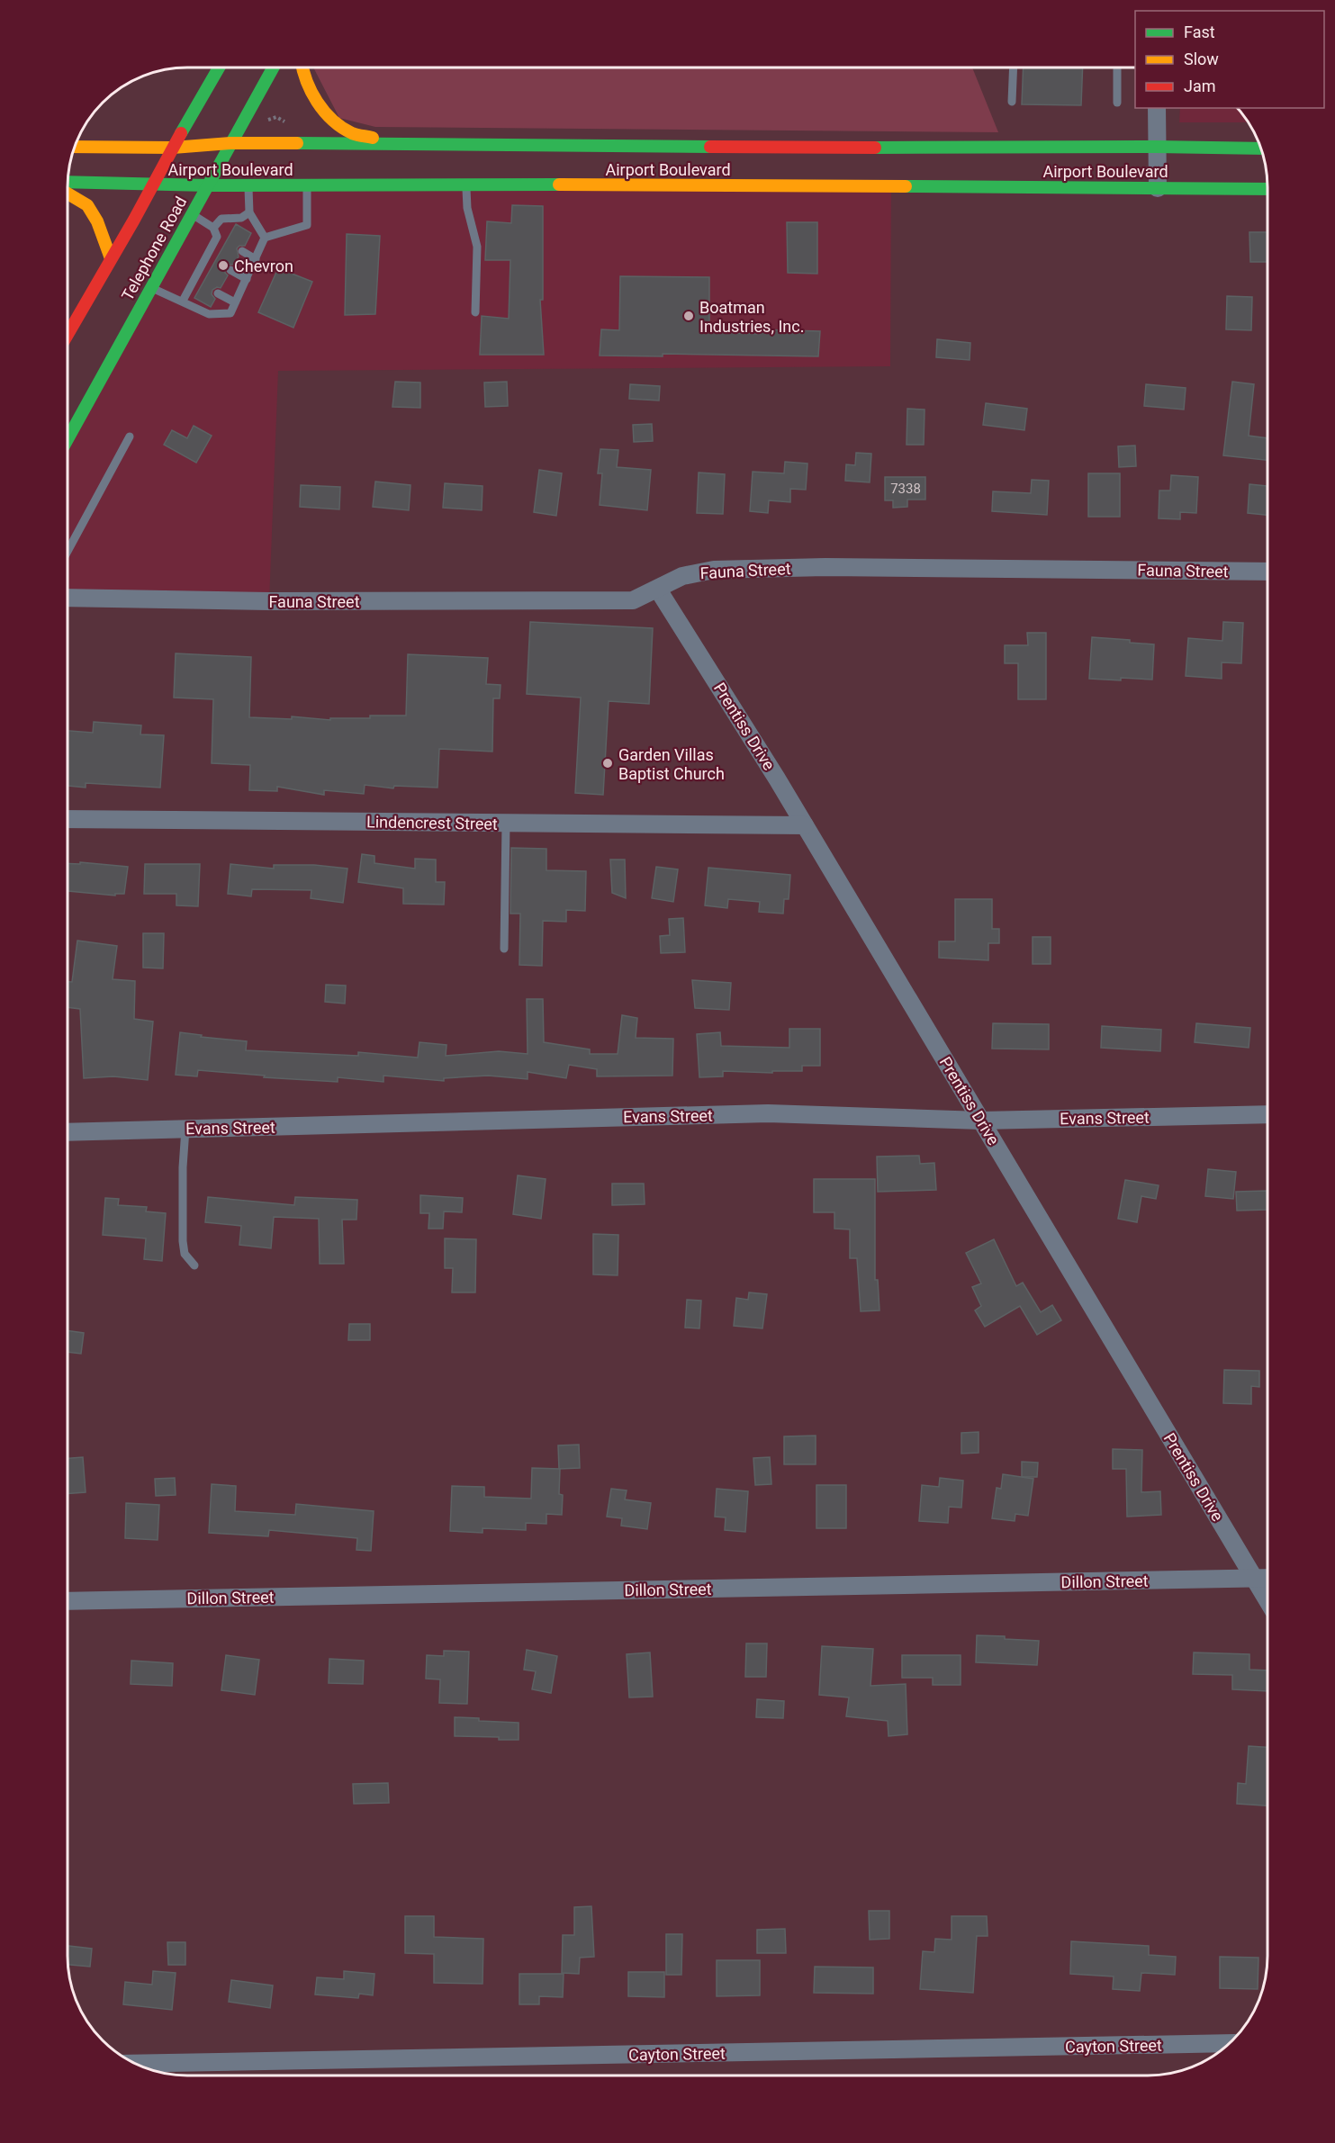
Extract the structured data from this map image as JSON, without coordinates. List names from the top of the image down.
{
  "streets": {
    "main road": ["Airport Boulevard", "Telephone Road"],
    "street": [
      "Fauna Street",
      "Prentiss Drive",
      "Lindencrest Street",
      "Evans Street",
      "Dillon Street",
      "Cayton Street"
    ]
  },
  "crossings": [
    ["Airport Boulevard", "Telephone Road"],
    ["Fauna Street", "Prentiss Drive"],
    ["Prentiss Drive", "Lindencrest Street"],
    ["Prentiss Drive", "Evans Street"],
    ["Prentiss Drive", "Dillon Street"]
  ],
  "places": ["Chevron", "Boatman Industries, Inc.", "Garden Villas Baptist Church"],
  "house_numbers": ["7338"],
  "legend": ["Fast", "Slow", "Jam"]
}
